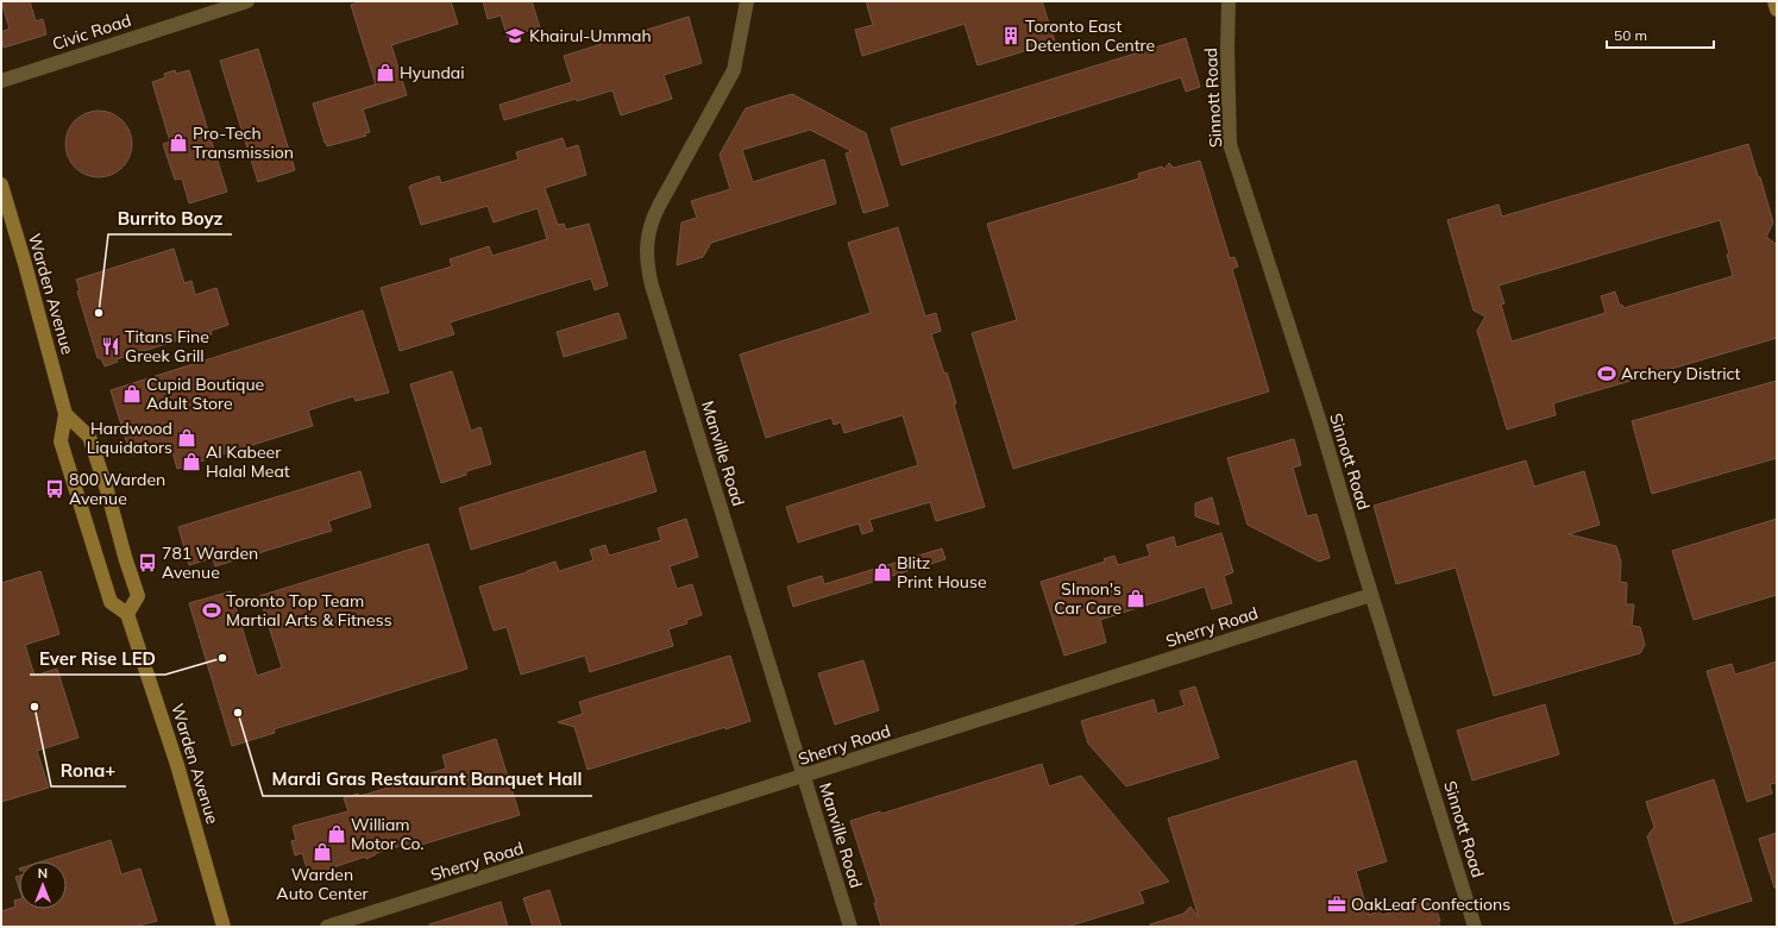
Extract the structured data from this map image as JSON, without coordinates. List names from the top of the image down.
{
  "streets": {
    "main road": ["Warden Avenue"],
    "street": [
      "Civic Road",
      "Sinnott Road",
      "Manville Road",
      "Sherry Road"
    ]
  },
  "crossings": [
    ["Sinnott Road", "Sherry Road"],
    ["Manville Road", "Sherry Road"]
  ],
  "places": {
    "school or university": ["Khairul-Ummah"],
    "building": ["Toronto East Detention Centre"],
    "shop": [
      "Hyundai",
      "Pro-Tech Transmission",
      "Cupid Boutique Adult Store",
      "Hardwood Liquidators",
      "Al Kabeer Halal Meat",
      "Blitz Print House",
      "SImon's Car Care",
      "William Motor Co.",
      "Warden Auto Center"
    ],
    "other": [
      "Burrito Boyz",
      "Ever Rise LED",
      "Rona+",
      "Mardi Gras Restaurant Banquet Hall"
    ],
    "restaurant": ["Titans Fine Greek Grill"],
    "sports": ["Archery District", "Toronto Top Team Martial Arts & Fitness"],
    "bus stop": ["800 Warden Avenue", "781 Warden Avenue"],
    "office": ["OakLeaf Confections"]
  },
  "scale_bar": "50 m",
  "north": "top"
}
